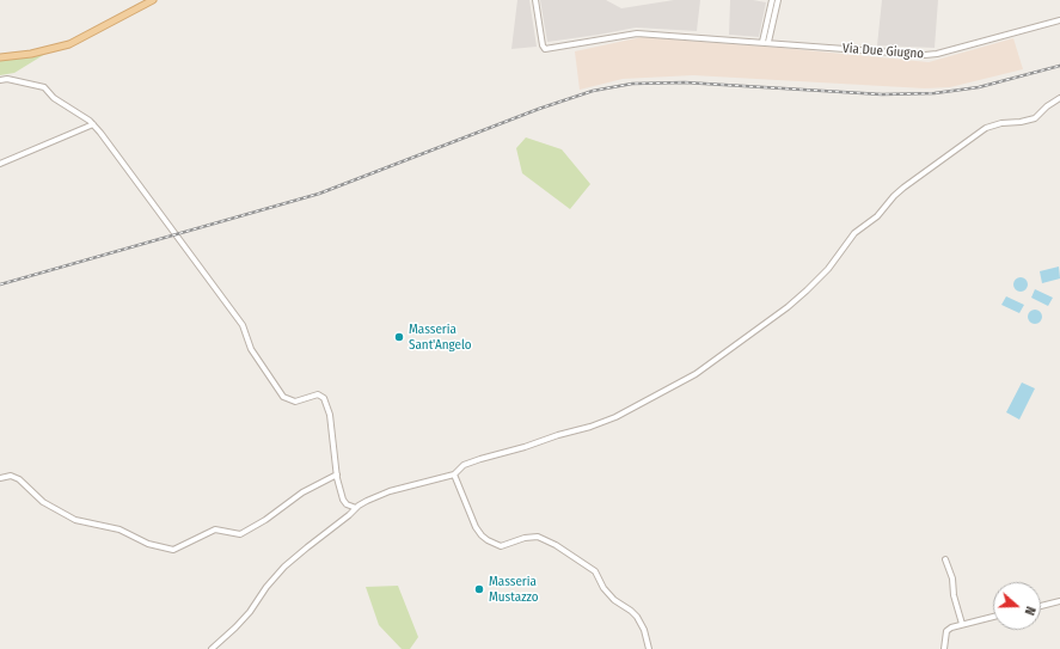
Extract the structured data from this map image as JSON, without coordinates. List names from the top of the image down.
{
  "streets": {
    "street": ["Via Due Giugno"]
  },
  "places": ["Masseria Sant'Angelo", "Masseria Mustazzo"],
  "north": "right"
}
